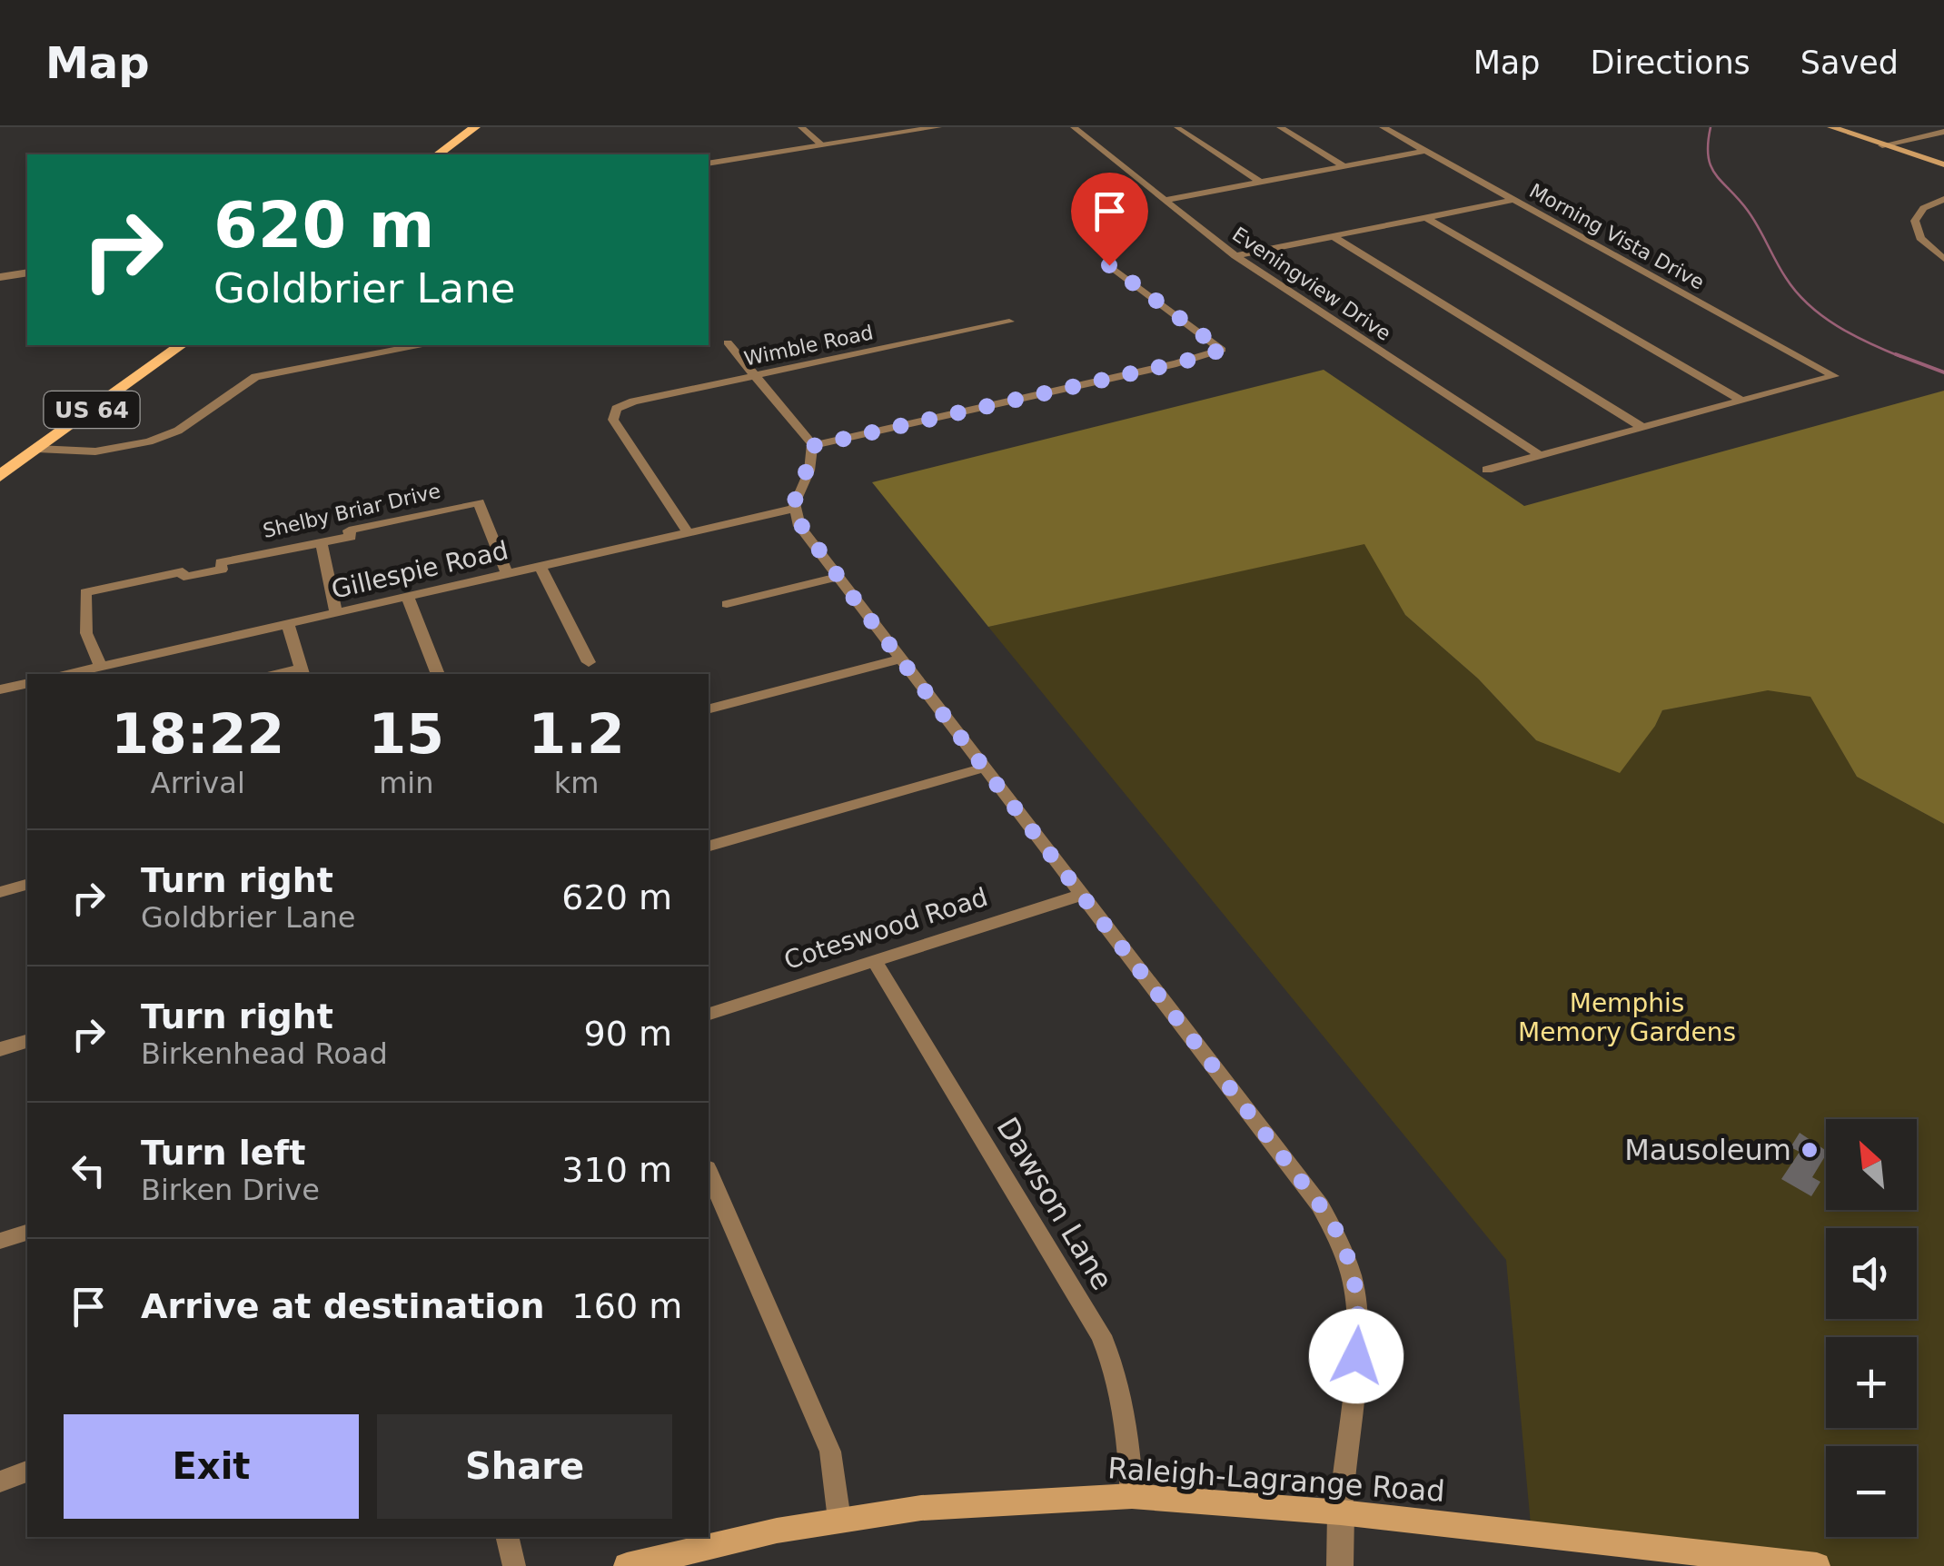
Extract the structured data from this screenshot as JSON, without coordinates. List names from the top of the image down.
{
  "streets": {
    "main road": ["US 64", "Raleigh-Lagrange Road"],
    "street": [
      "Morning Vista Drive",
      "Eveningview Drive",
      "Wimble Road",
      "Shelby Briar Drive",
      "Gillespie Road",
      "Coteswood Road",
      "Dawson Lane"
    ]
  },
  "crossings": [
    ["Wimble Road", "Gillespie Road"],
    ["Shelby Briar Drive", "Gillespie Road"],
    ["Coteswood Road", "Dawson Lane"],
    ["Dawson Lane", "Raleigh-Lagrange Road"]
  ],
  "parks": ["Memphis Memory Gardens"],
  "places": ["Mausoleum"],
  "north": "top left",
  "page": {
    "header": "Map",
    "nav": ["Map", "Directions", "Saved"],
    "turn": ["620 m", "Goldbrier Lane"],
    "eta": [
      "18:22",
      "Arrival",
      "15",
      "min",
      "1.2",
      "km"
    ],
    "list": [
      {
        "name": "Turn right",
        "note": "Goldbrier Lane",
        "value": "620 m"
      },
      {
        "name": "Turn right",
        "note": "Birkenhead Road",
        "value": "90 m"
      },
      {
        "name": "Turn left",
        "note": "Birken Drive",
        "value": "310 m"
      },
      {
        "name": "Arrive at destination",
        "value": "160 m"
      }
    ],
    "map_buttons": ["+", "−"],
    "buttons": ["Exit", "Share"]
  }
}
